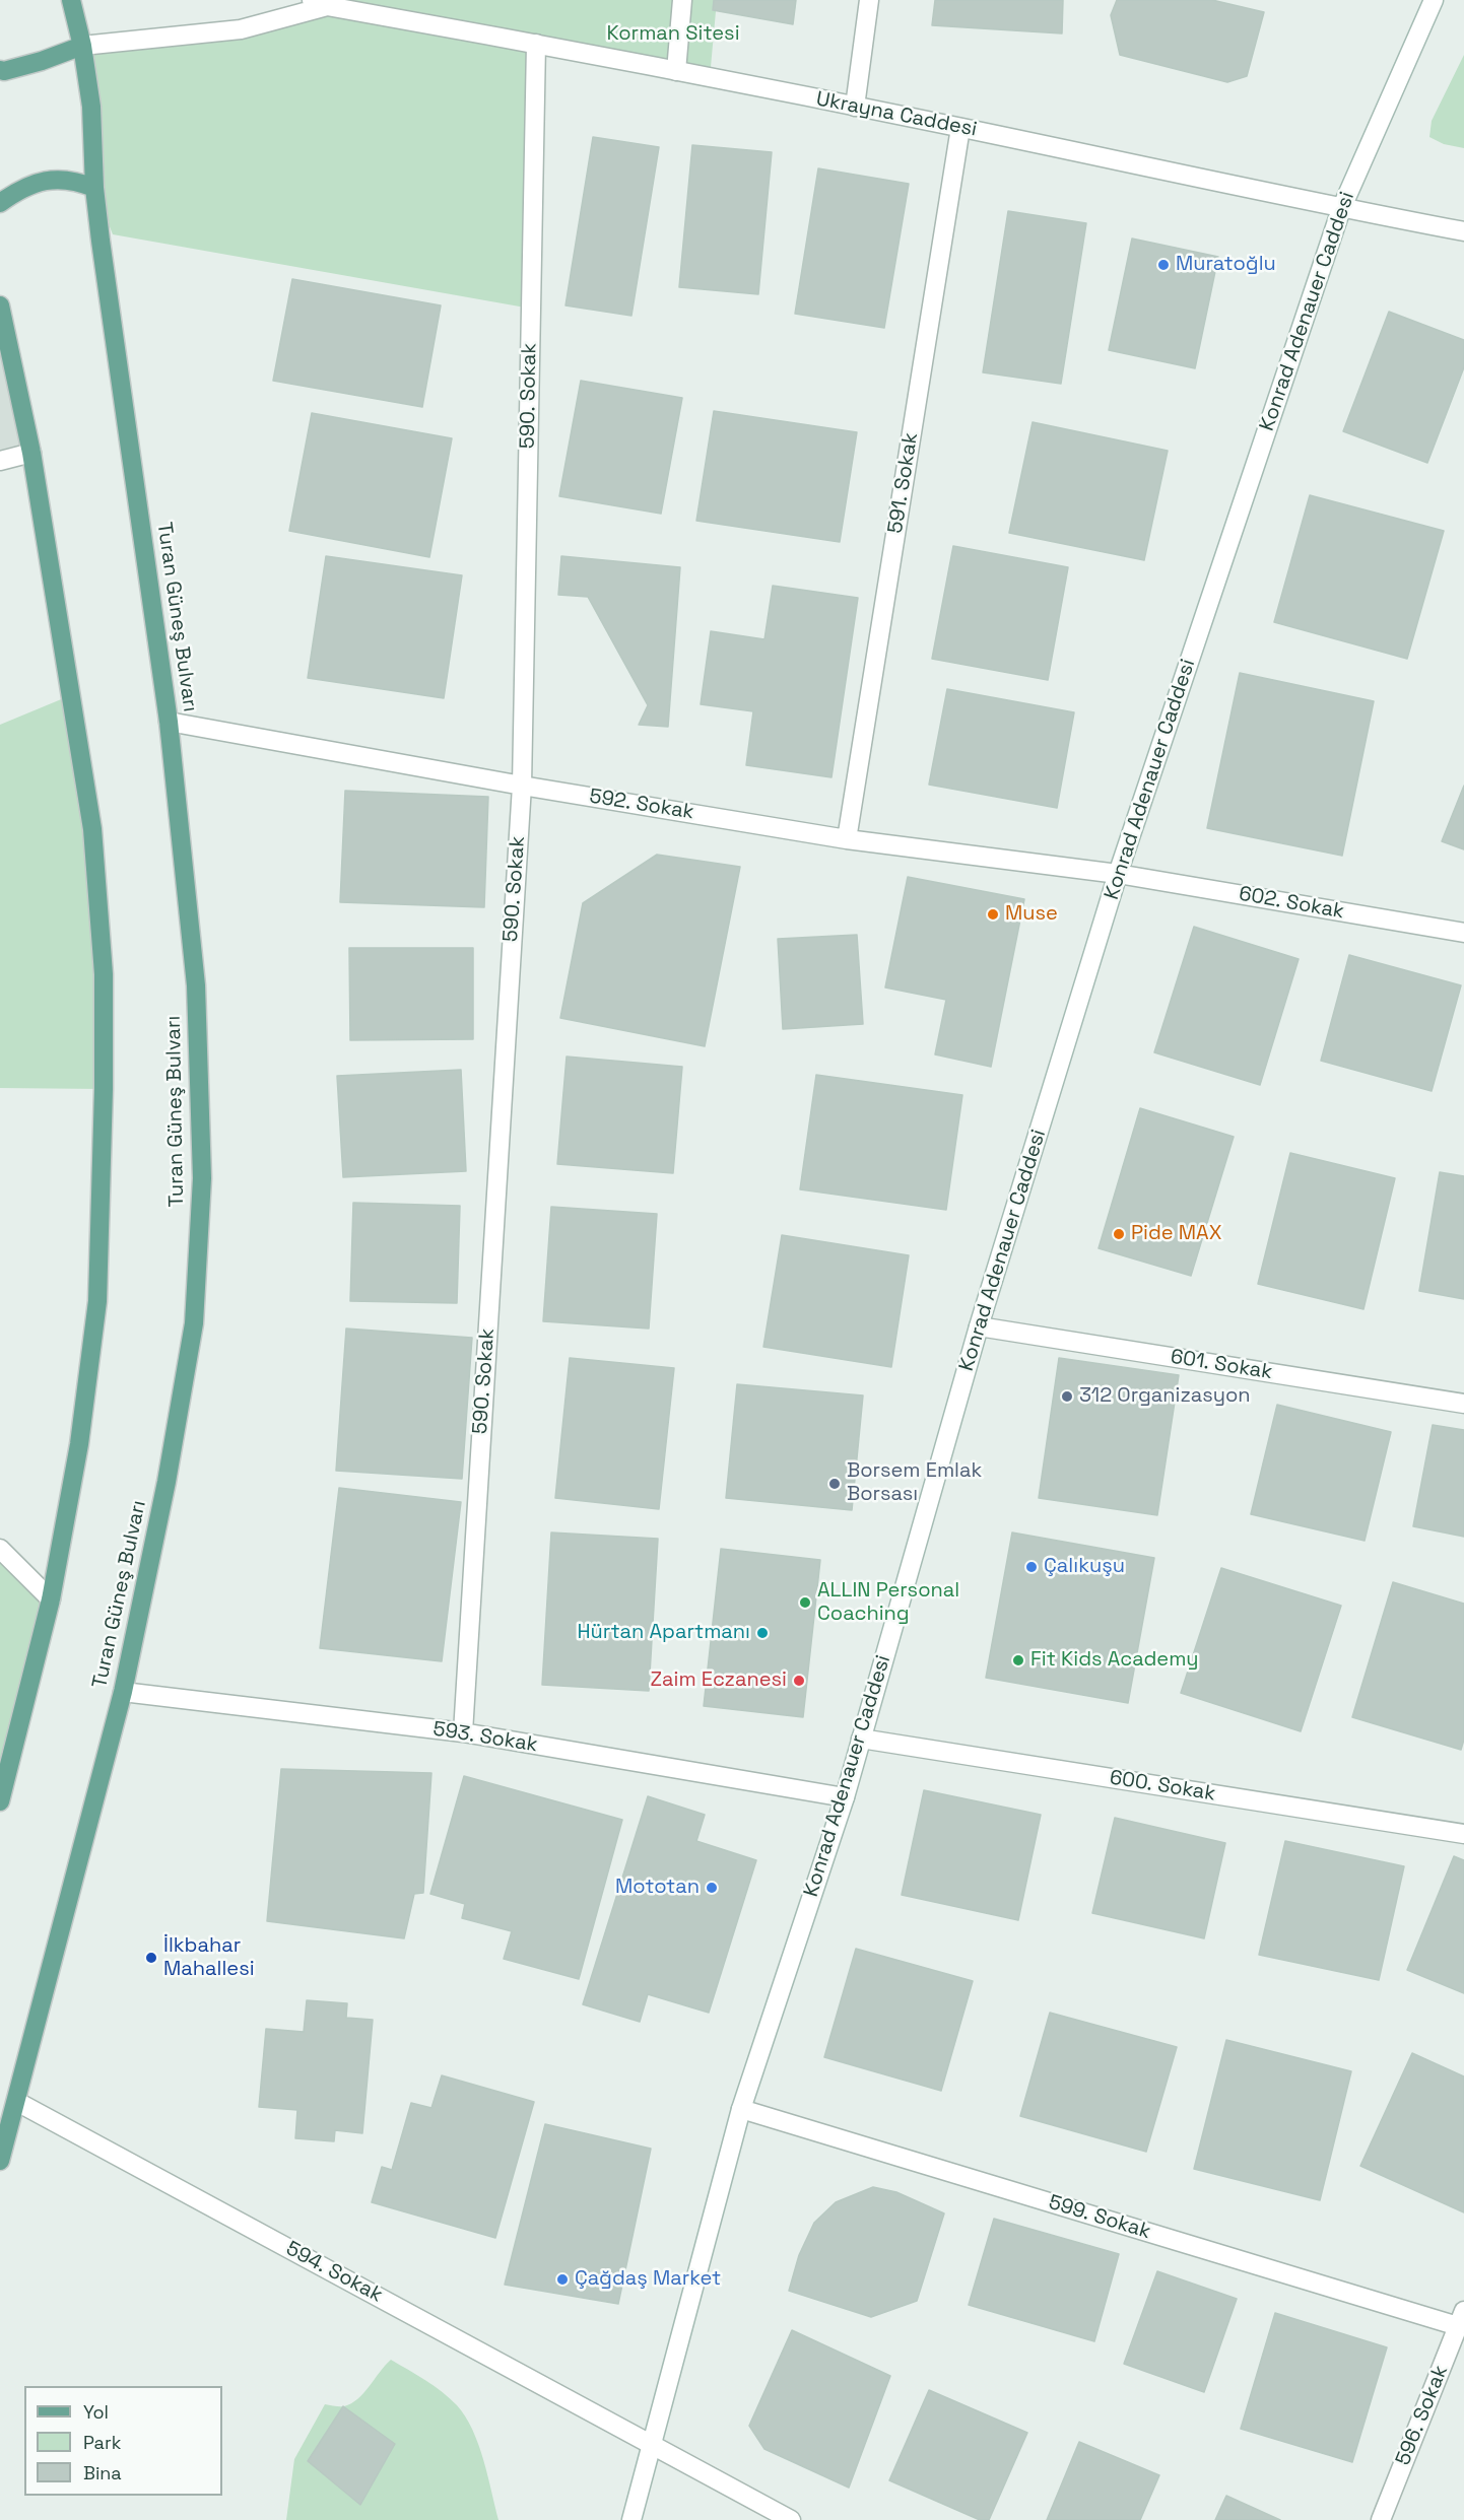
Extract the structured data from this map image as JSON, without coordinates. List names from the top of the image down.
{
  "streets": {
    "main road": ["Turan Güneş Bulvarı"],
    "street": [
      "Ukrayna Caddesi",
      "Konrad Adenauer Caddesi",
      "590. Sokak",
      "591. Sokak",
      "592. Sokak",
      "602. Sokak",
      "601. Sokak",
      "593. Sokak",
      "600. Sokak",
      "599. Sokak",
      "594. Sokak",
      "596. Sokak"
    ]
  },
  "crossings": [
    ["Ukrayna Caddesi", "Konrad Adenauer Caddesi"],
    ["Ukrayna Caddesi", "590. Sokak"],
    ["Ukrayna Caddesi", "591. Sokak"],
    ["Ukrayna Caddesi", "Turan Güneş Bulvarı"],
    ["Konrad Adenauer Caddesi", "592. Sokak"],
    ["Konrad Adenauer Caddesi", "602. Sokak"],
    ["Konrad Adenauer Caddesi", "601. Sokak"],
    ["Konrad Adenauer Caddesi", "593. Sokak"],
    ["Konrad Adenauer Caddesi", "600. Sokak"],
    ["Konrad Adenauer Caddesi", "599. Sokak"],
    ["Konrad Adenauer Caddesi", "594. Sokak"],
    ["590. Sokak", "592. Sokak"],
    ["590. Sokak", "593. Sokak"],
    ["591. Sokak", "592. Sokak"],
    ["Turan Güneş Bulvarı", "592. Sokak"],
    ["Turan Güneş Bulvarı", "593. Sokak"],
    ["Turan Güneş Bulvarı", "594. Sokak"],
    ["592. Sokak", "602. Sokak"],
    ["599. Sokak", "596. Sokak"]
  ],
  "parks": ["Korman Sitesi"],
  "places": [
    "Muratoğlu",
    "Muse",
    "Pide MAX",
    "312 Organizasyon",
    "Borsem Emlak Borsası",
    "Çalıkuşu",
    "ALLIN Personal Coaching",
    "Hürtan Apartmanı",
    "Fit Kids Academy",
    "Zaim Eczanesi",
    "Mototan",
    "İlkbahar Mahallesi",
    "Çağdaş Market"
  ],
  "legend": ["Yol", "Park", "Bina"]
}
